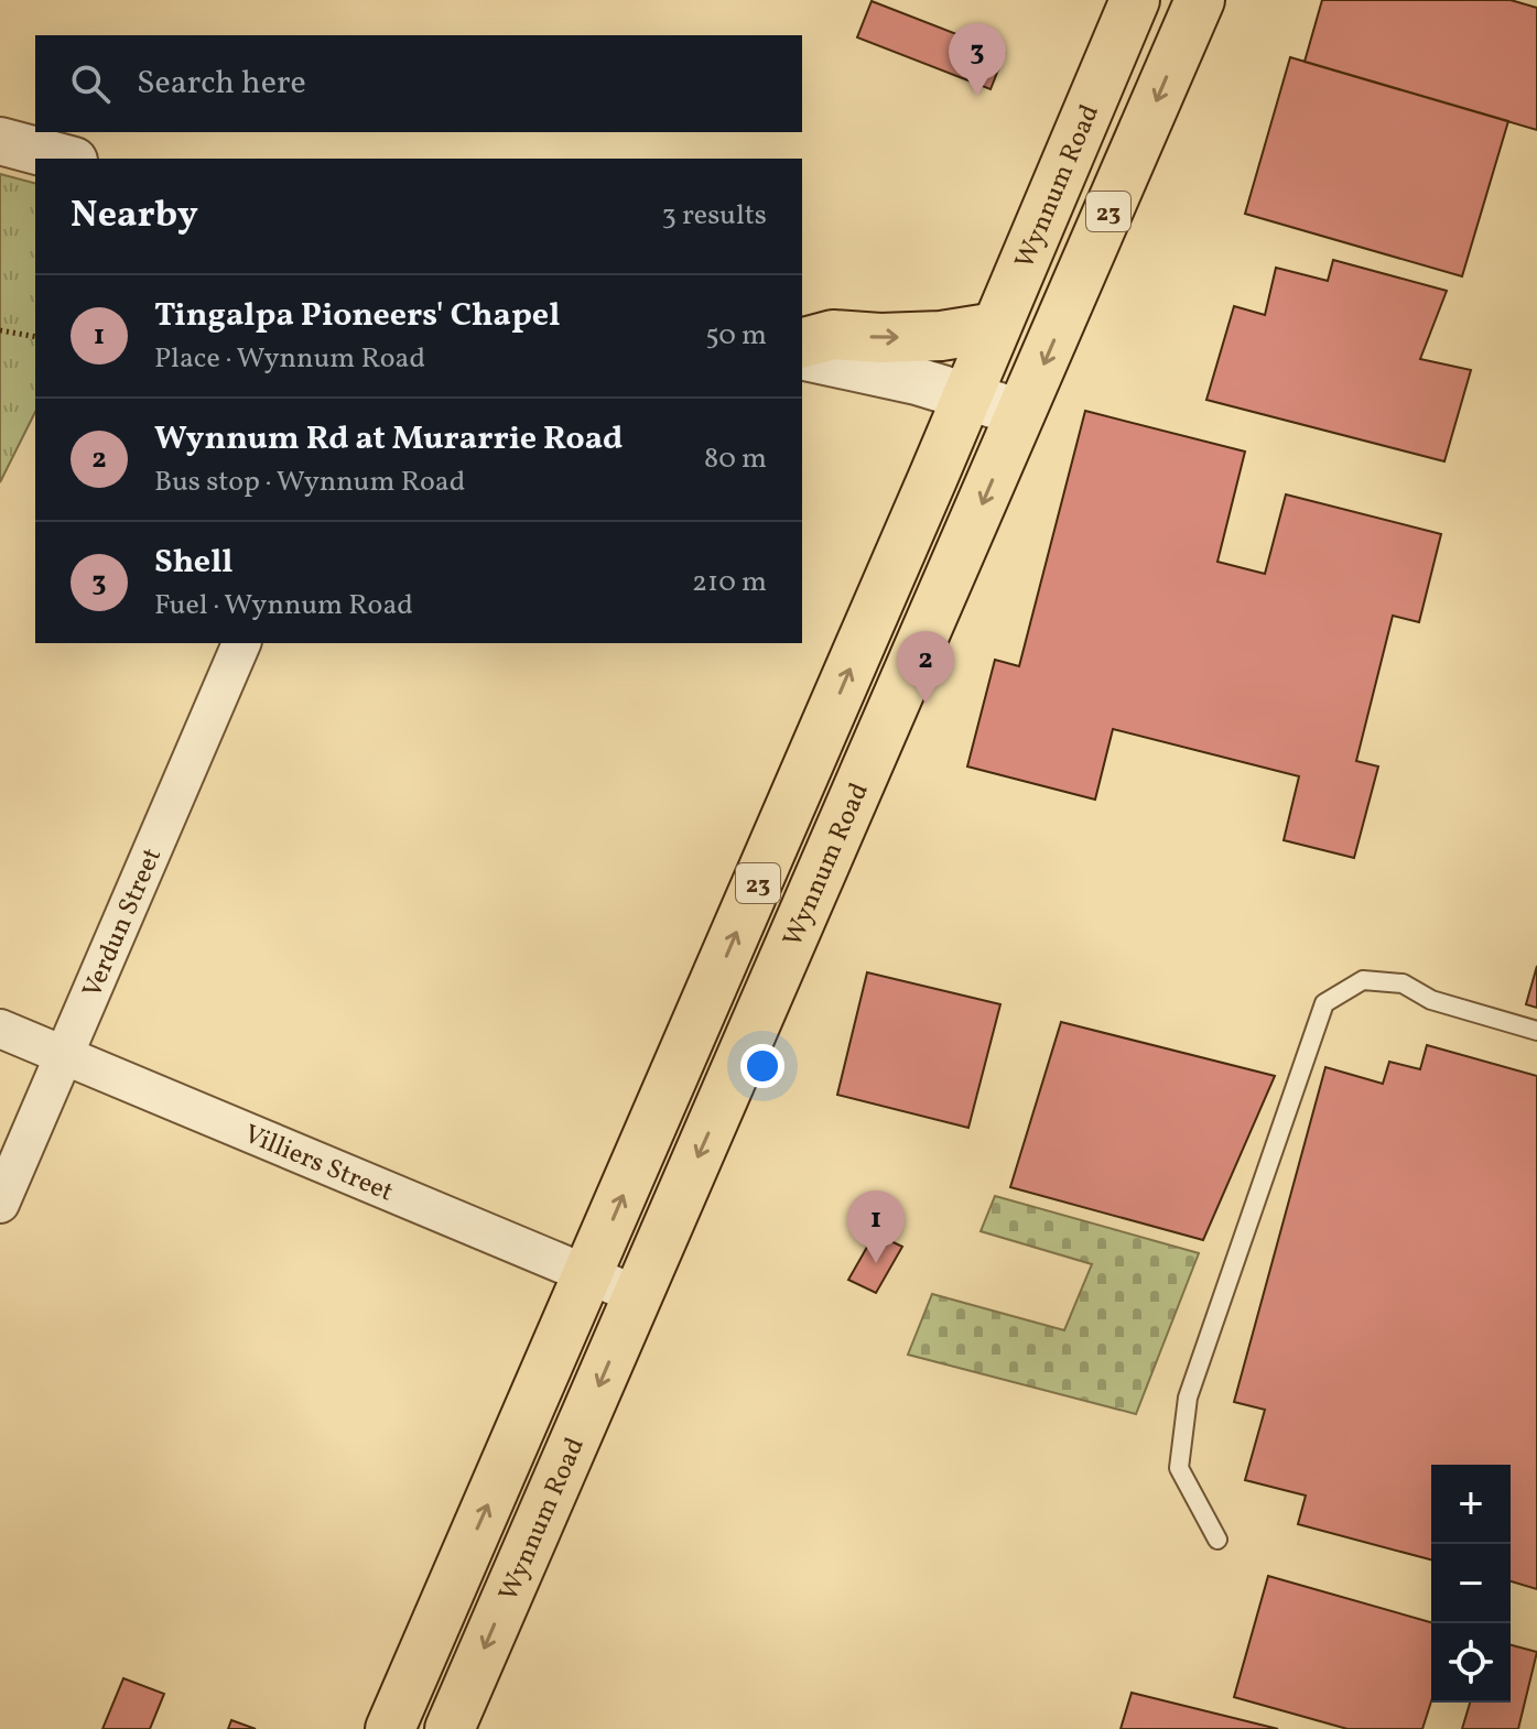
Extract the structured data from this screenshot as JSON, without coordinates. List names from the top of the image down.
{
  "streets": {
    "main road": ["Wynnum Road", "23"],
    "street": ["Verdun Street", "Villiers Street"]
  },
  "crossings": [
    ["Wynnum Road", "Villiers Street"],
    ["Verdun Street", "Villiers Street"]
  ],
  "page": {
    "pins": ["3", "2", "1"],
    "search": "Search here",
    "heading": ["Nearby", "3 results"],
    "list": [
      {
        "mark": "1",
        "name": "Tingalpa Pioneers' Chapel",
        "note": "Place · Wynnum Road",
        "value": "50 m"
      },
      {
        "mark": "2",
        "name": "Wynnum Rd at Murarrie Road",
        "note": "Bus stop · Wynnum Road",
        "value": "80 m"
      },
      {
        "mark": "3",
        "name": "Shell",
        "note": "Fuel · Wynnum Road",
        "value": "210 m"
      }
    ],
    "map_buttons": ["+", "−"]
  }
}
